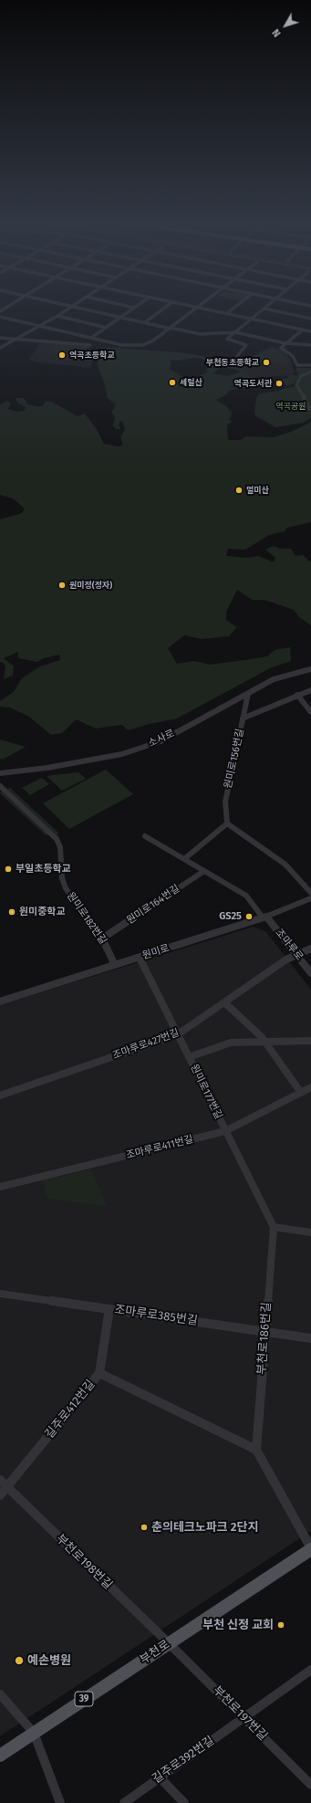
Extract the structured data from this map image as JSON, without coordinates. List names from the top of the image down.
{
  "streets": {
    "main road": ["부천로", "39"],
    "street": [
      "소사로",
      "원미로156번길",
      "원미로164번길",
      "원미로182번길",
      "조마루로",
      "원미로",
      "조마루로427번길",
      "원미로177번길",
      "조마루로411번길",
      "조마루로385번길",
      "부천로186번길",
      "길주로412번길",
      "부천로198번길",
      "부천로197번길",
      "길주로392번길"
    ]
  },
  "crossings": [
    ["소사로", "원미로156번길"],
    ["원미로164번길", "원미로182번길"],
    ["원미로182번길", "원미로"],
    ["조마루로", "원미로"],
    ["조마루로", "조마루로427번길"],
    ["원미로", "원미로177번길"],
    ["조마루로427번길", "원미로177번길"],
    ["원미로177번길", "조마루로411번길"],
    ["원미로177번길", "부천로186번길"],
    ["조마루로385번길", "부천로186번길"],
    ["조마루로385번길", "길주로412번길"],
    ["길주로412번길", "부천로198번길"],
    ["부천로198번길", "부천로"],
    ["부천로198번길", "부천로197번길"],
    ["부천로", "부천로197번길"],
    ["부천로197번길", "길주로392번길"]
  ],
  "parks": ["역곡공원"],
  "places": [
    "역곡초등학교",
    "부천동초등학교",
    "세럴산",
    "역곡도서관",
    "멀미산",
    "원미정(정자)",
    "부일초등학교",
    "원미중학교",
    "GS25",
    "춘의테크노파크 2단지",
    "부천 신정 교회",
    "예손병원"
  ],
  "north": "bottom left"
}
